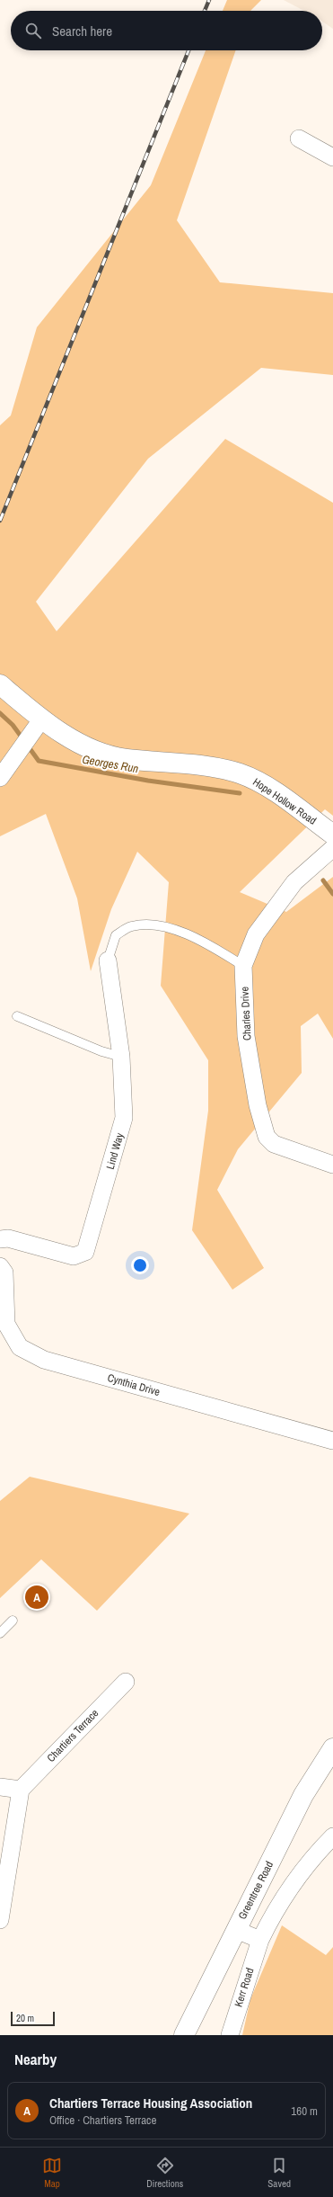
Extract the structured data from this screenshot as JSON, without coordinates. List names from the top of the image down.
{
  "streets": {
    "main road": ["Hope Hollow Road", "Greentree Road"],
    "street": [
      "Charles Drive",
      "Lind Way",
      "Cynthia Drive",
      "Chartiers Terrace",
      "Kerr Road"
    ]
  },
  "water": ["Georges Run"],
  "scale_bar": "20 m",
  "page": {
    "search": "Search here",
    "pins": "A",
    "scale": "20 m",
    "heading": "Nearby",
    "list": [
      {
        "mark": "A",
        "name": "Chartiers Terrace Housing Association",
        "note": "Office · Chartiers Terrace",
        "value": "160 m"
      }
    ],
    "nav": ["Map", "Directions", "Saved"]
  }
}
